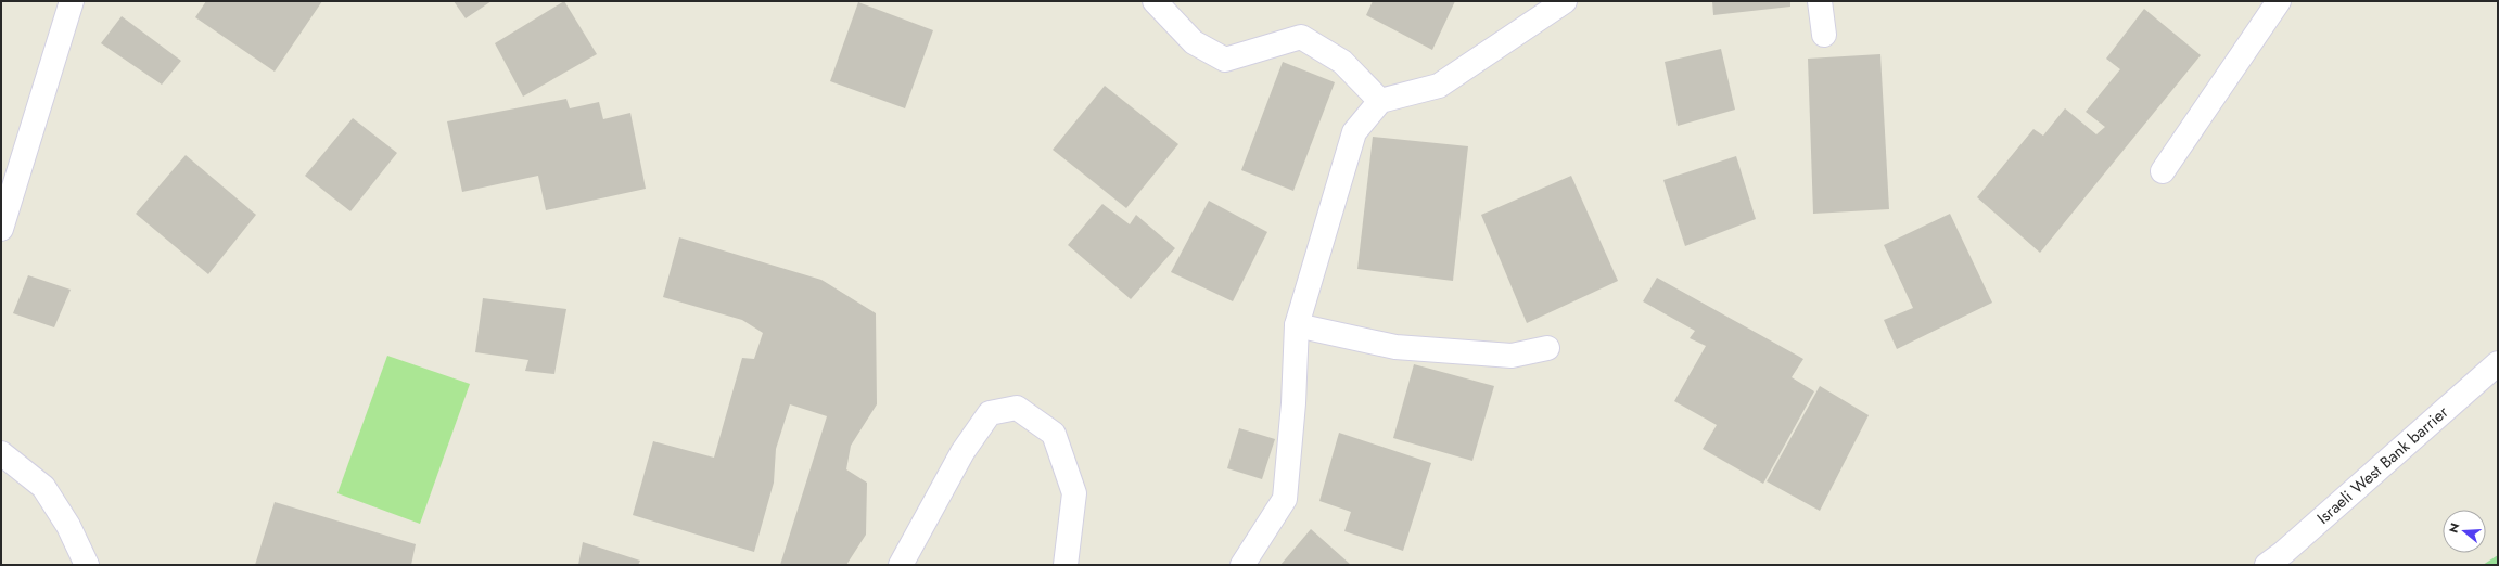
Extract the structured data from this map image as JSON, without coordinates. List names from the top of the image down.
{
  "streets": {
    "street": ["Israeli West Bank barrier"]
  },
  "north": "left"
}
